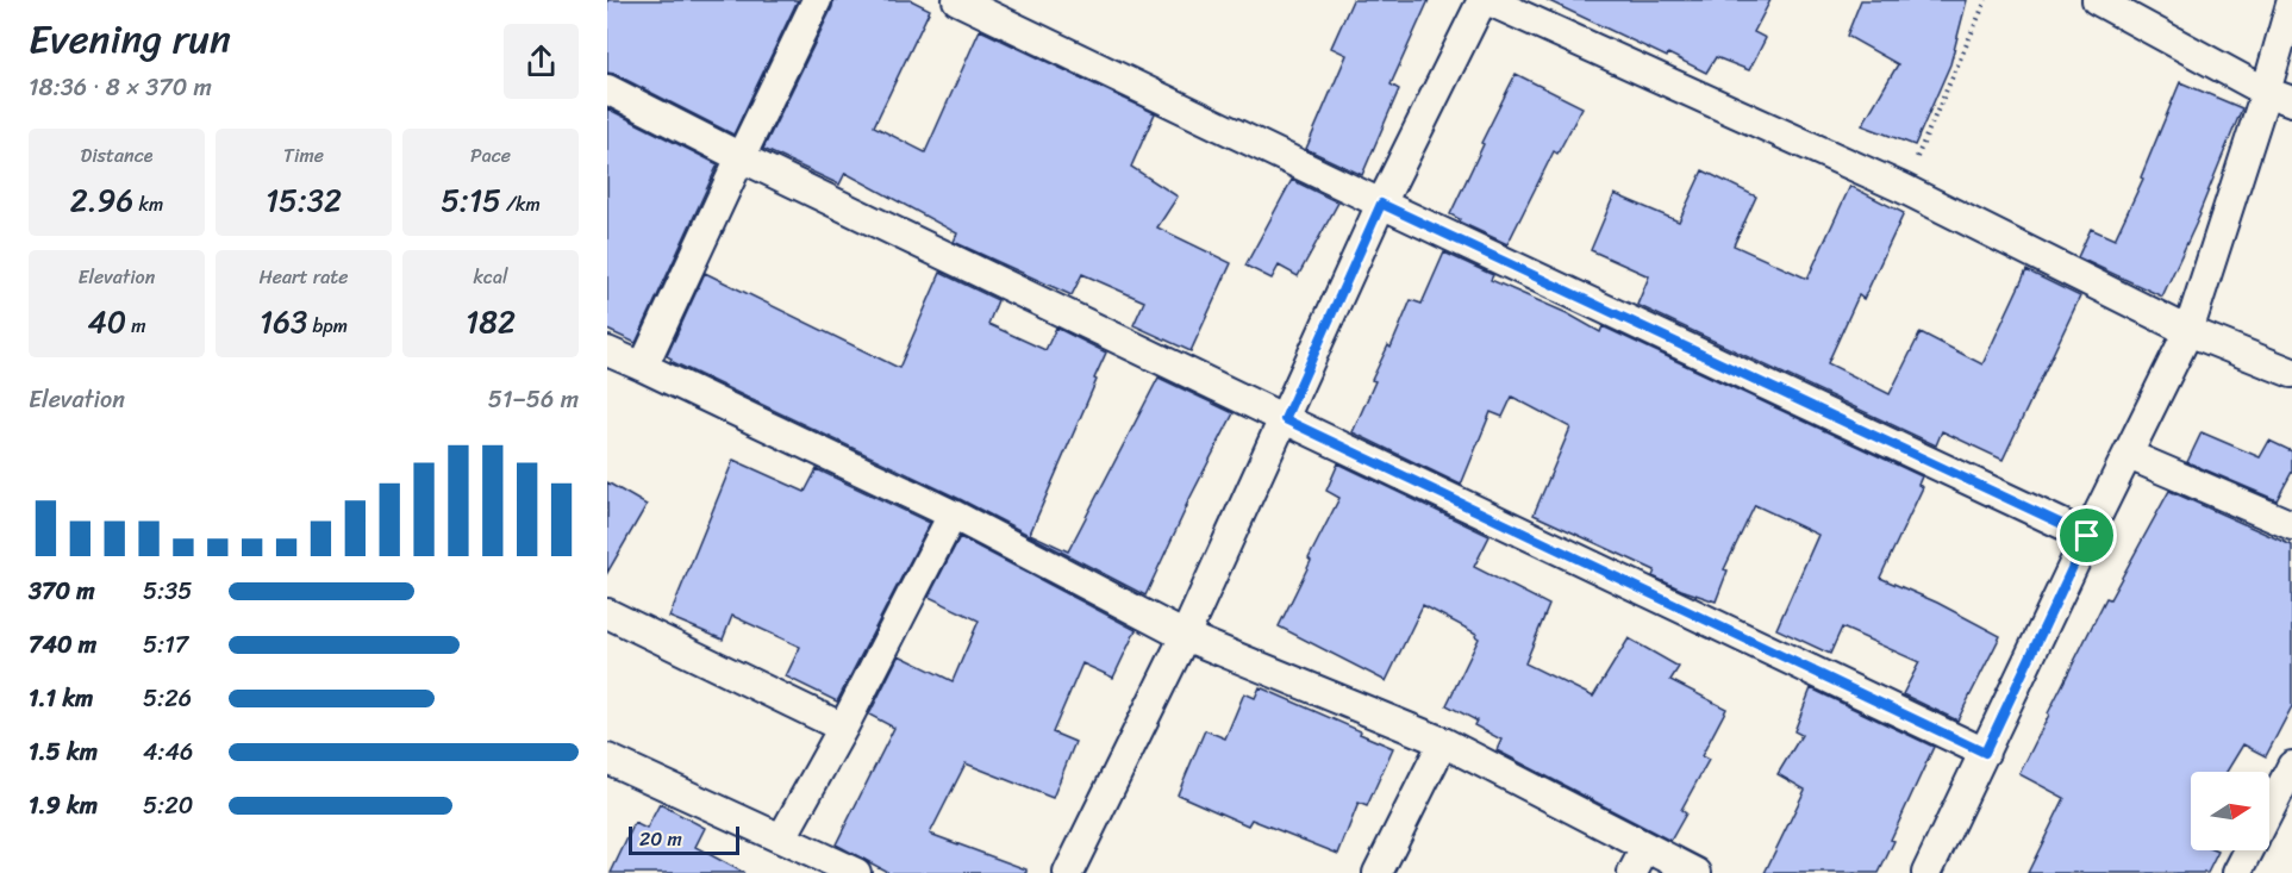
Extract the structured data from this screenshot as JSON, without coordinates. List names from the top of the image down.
{
  "scale_bar": "20 m",
  "north": "right",
  "page": {
    "heading": ["Evening run", "18:36 · 8 × 370 m"],
    "stats": [
      ["Distance", "2.96 km"],
      ["Time", "15:32"],
      ["Pace", "5:15 /km"],
      ["Elevation", "40 m"],
      ["Heart rate", "163 bpm"],
      ["kcal", "182"]
    ],
    "chart": ["Elevation", "51–56 m"],
    "list": [
      {
        "name": "370 m",
        "note": "5:35"
      },
      {
        "name": "740 m",
        "note": "5:17"
      },
      {
        "name": "1.1 km",
        "note": "5:26"
      },
      {
        "name": "1.5 km",
        "note": "4:46"
      },
      {
        "name": "1.9 km",
        "note": "5:20"
      }
    ],
    "scale": "20 m"
  }
}
